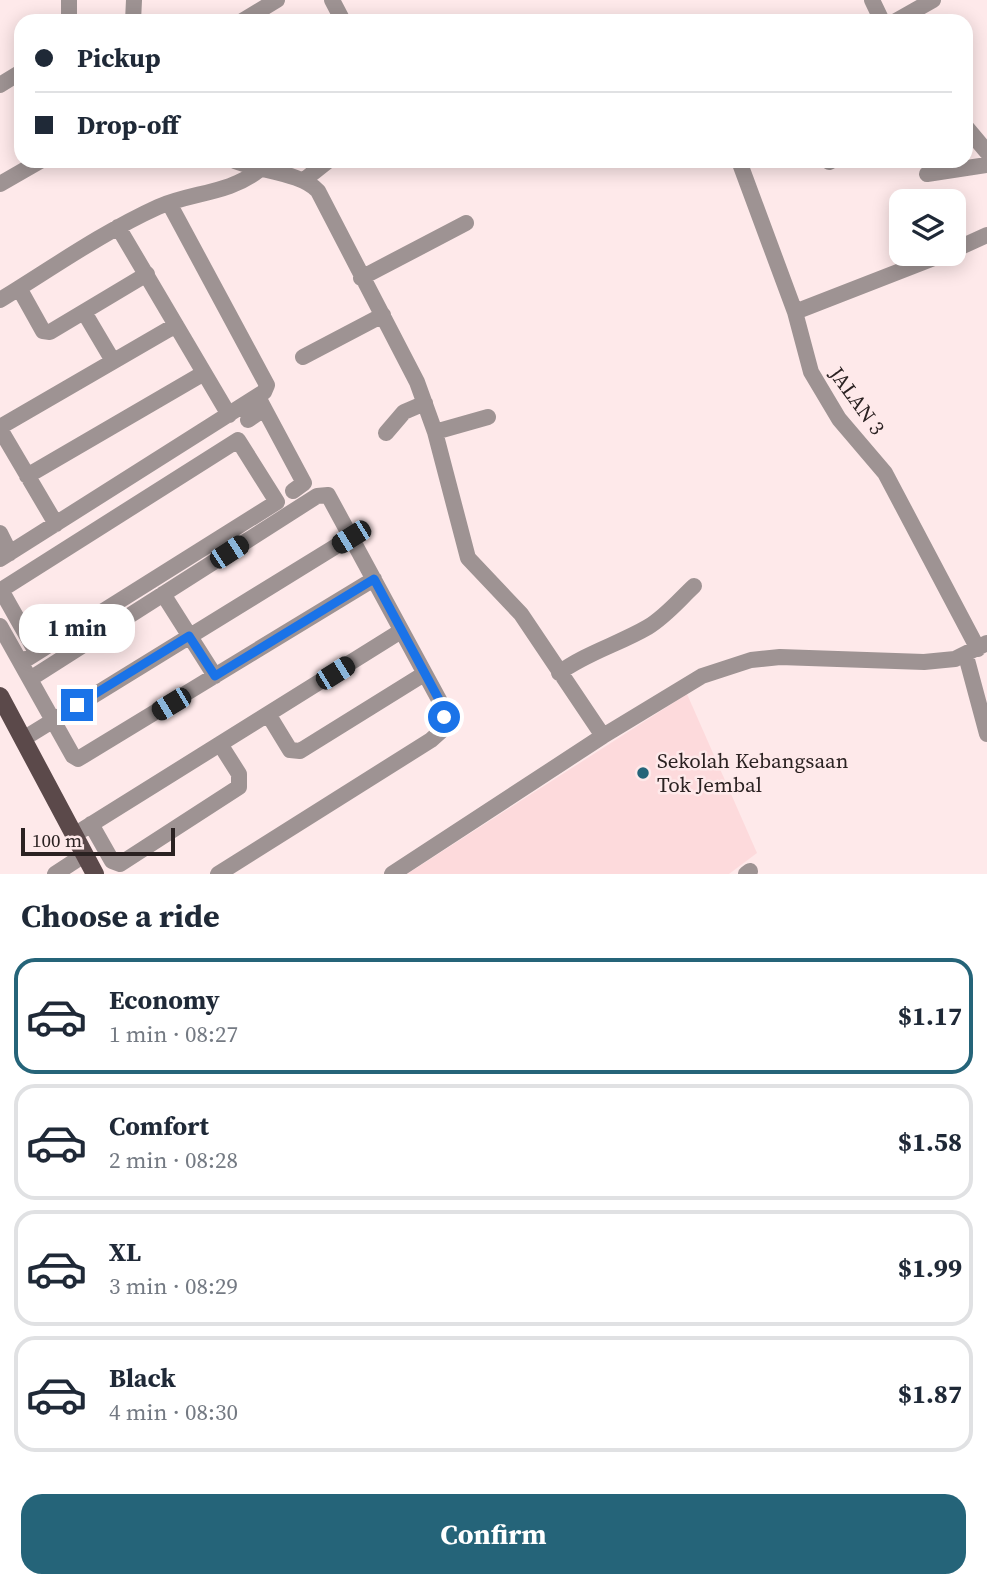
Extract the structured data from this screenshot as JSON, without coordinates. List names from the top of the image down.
{
  "streets": {
    "street": ["JALAN 3"]
  },
  "places": ["Sekolah Kebangsaan Tok Jembal"],
  "scale_bar": "100 m",
  "page": {
    "banner": ["Pickup", "Drop-off"],
    "bubble": "1 min",
    "scale": "100 m",
    "heading": "Choose a ride",
    "list": [
      {
        "name": "Economy",
        "note": "1 min · 08:27",
        "value": "$1.17"
      },
      {
        "name": "Comfort",
        "note": "2 min · 08:28",
        "value": "$1.58"
      },
      {
        "name": "XL",
        "note": "3 min · 08:29",
        "value": "$1.99"
      },
      {
        "name": "Black",
        "note": "4 min · 08:30",
        "value": "$1.87"
      }
    ],
    "buttons": "Confirm"
  }
}
